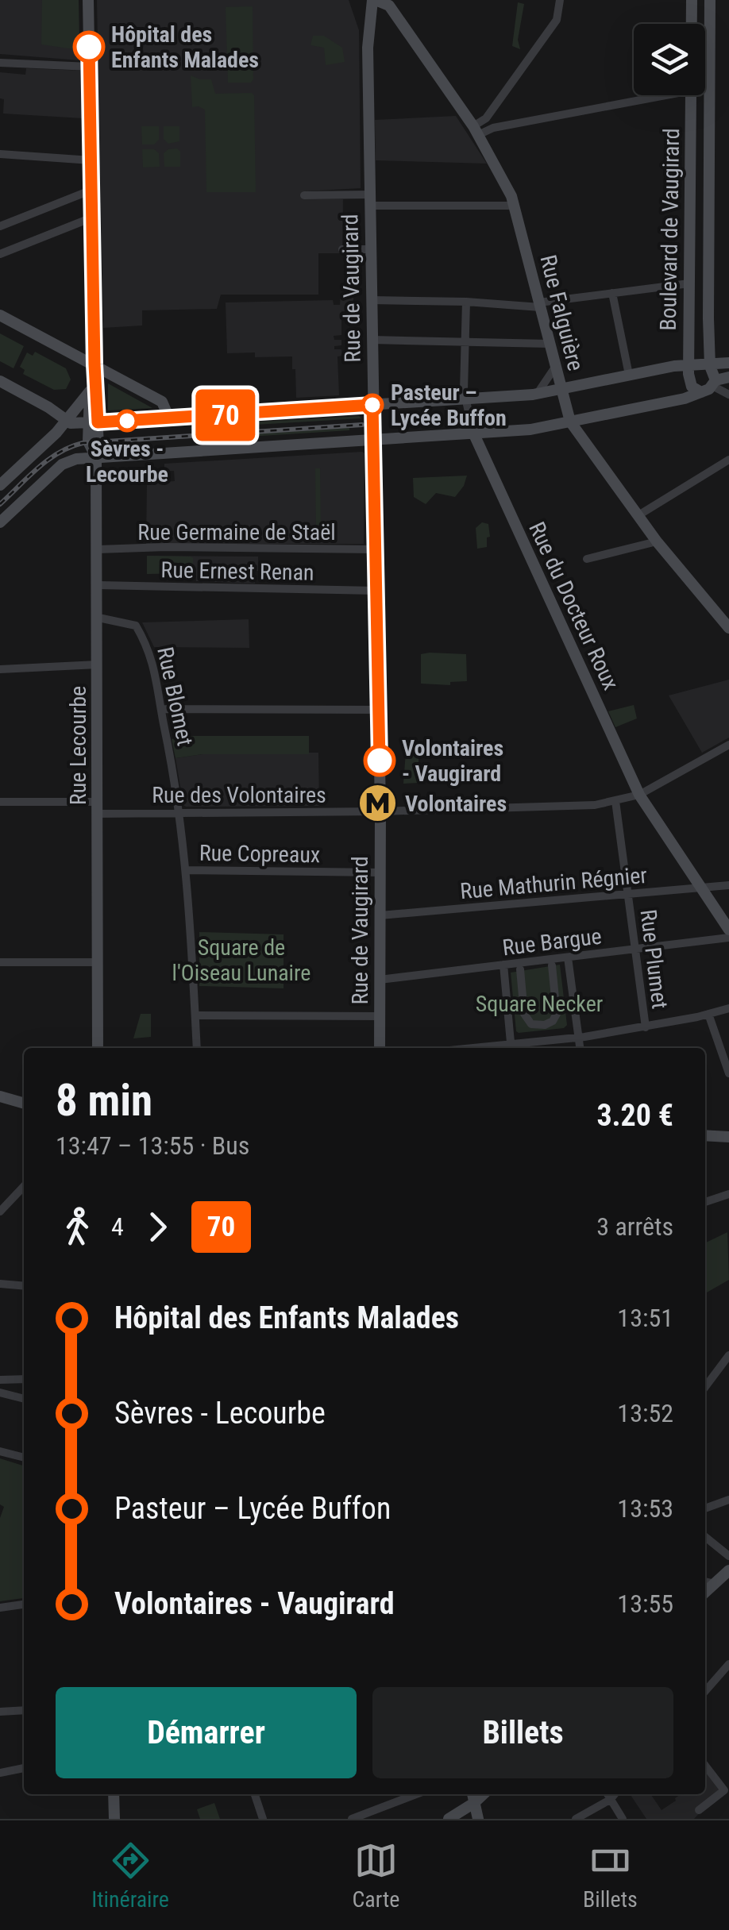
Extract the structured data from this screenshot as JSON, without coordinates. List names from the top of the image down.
{
  "streets": {
    "main road": [
      "Boulevard de Vaugirard",
      "Rue de Vaugirard",
      "Rue Falguière",
      "Rue du Docteur Roux",
      "Rue Lecourbe"
    ],
    "street": [
      "Rue Germaine de Staël",
      "Rue Ernest Renan",
      "Rue Blomet",
      "Rue des Volontaires",
      "Rue Copreaux",
      "Rue Mathurin Régnier",
      "Rue Bargue",
      "Rue Plumet"
    ]
  },
  "crossings": [
    ["Rue de Vaugirard", "Rue Falguière"],
    ["Rue de Vaugirard", "Rue Germaine de Staël"],
    ["Rue de Vaugirard", "Rue Ernest Renan"],
    ["Rue de Vaugirard", "Rue des Volontaires"],
    ["Rue de Vaugirard", "Rue Copreaux"],
    ["Rue de Vaugirard", "Rue Mathurin Régnier"],
    ["Rue de Vaugirard", "Rue Bargue"],
    ["Rue Germaine de Staël", "Rue Lecourbe"],
    ["Rue Ernest Renan", "Rue Lecourbe"],
    ["Rue du Docteur Roux", "Rue des Volontaires"],
    ["Rue du Docteur Roux", "Rue Mathurin Régnier"],
    ["Rue Blomet", "Rue Lecourbe"],
    ["Rue Blomet", "Rue des Volontaires"],
    ["Rue Blomet", "Rue Copreaux"],
    ["Rue Lecourbe", "Rue des Volontaires"],
    ["Rue des Volontaires", "Rue Plumet"],
    ["Rue Mathurin Régnier", "Rue Plumet"],
    ["Rue Bargue", "Rue Plumet"]
  ],
  "parks": ["Square de l'Oiseau Lunaire", "Square Necker"],
  "places": {
    "other": [
      "Hôpital des Enfants Malades",
      "Pasteur – Lycée Buffon",
      "Sèvres - Lecourbe",
      "Volontaires - Vaugirard"
    ],
    "metro station": ["Volontaires"]
  },
  "lines": ["bus line 70"],
  "page": {
    "on_map": "70",
    "heading": ["8 min", "13:47 – 13:55 · Bus", "3.20 €"],
    "legs": ["4", "70", "3 arrêts"],
    "list": [
      {
        "name": "Hôpital des Enfants Malades",
        "value": "13:51"
      },
      {
        "name": "Sèvres - Lecourbe",
        "value": "13:52"
      },
      {
        "name": "Pasteur – Lycée Buffon",
        "value": "13:53"
      },
      {
        "name": "Volontaires - Vaugirard",
        "value": "13:55"
      }
    ],
    "buttons": ["Démarrer", "Billets"],
    "tabs": ["Itinéraire", "Carte", "Billets"]
  }
}
